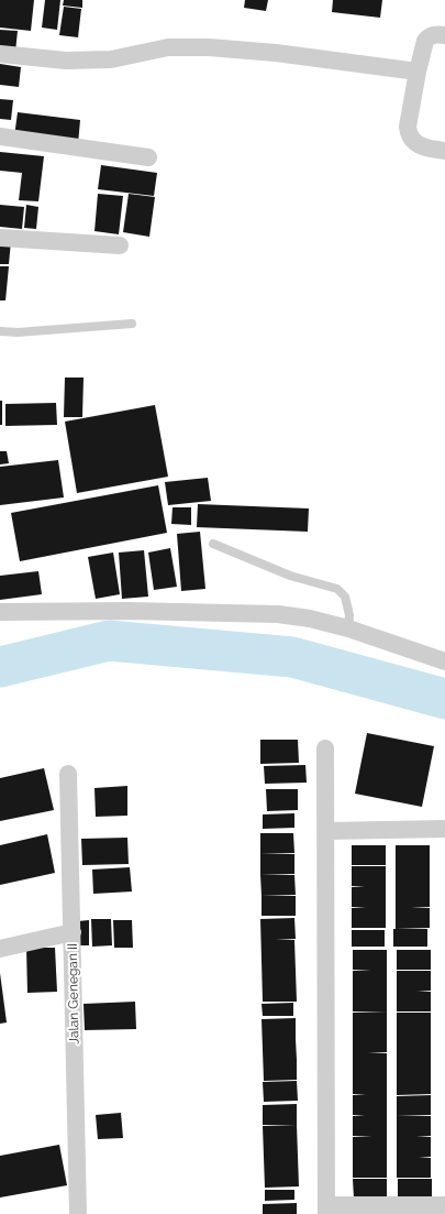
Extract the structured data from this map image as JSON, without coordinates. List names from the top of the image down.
{
  "streets": {
    "street": ["Jalan Genegan II"]
  }
}
